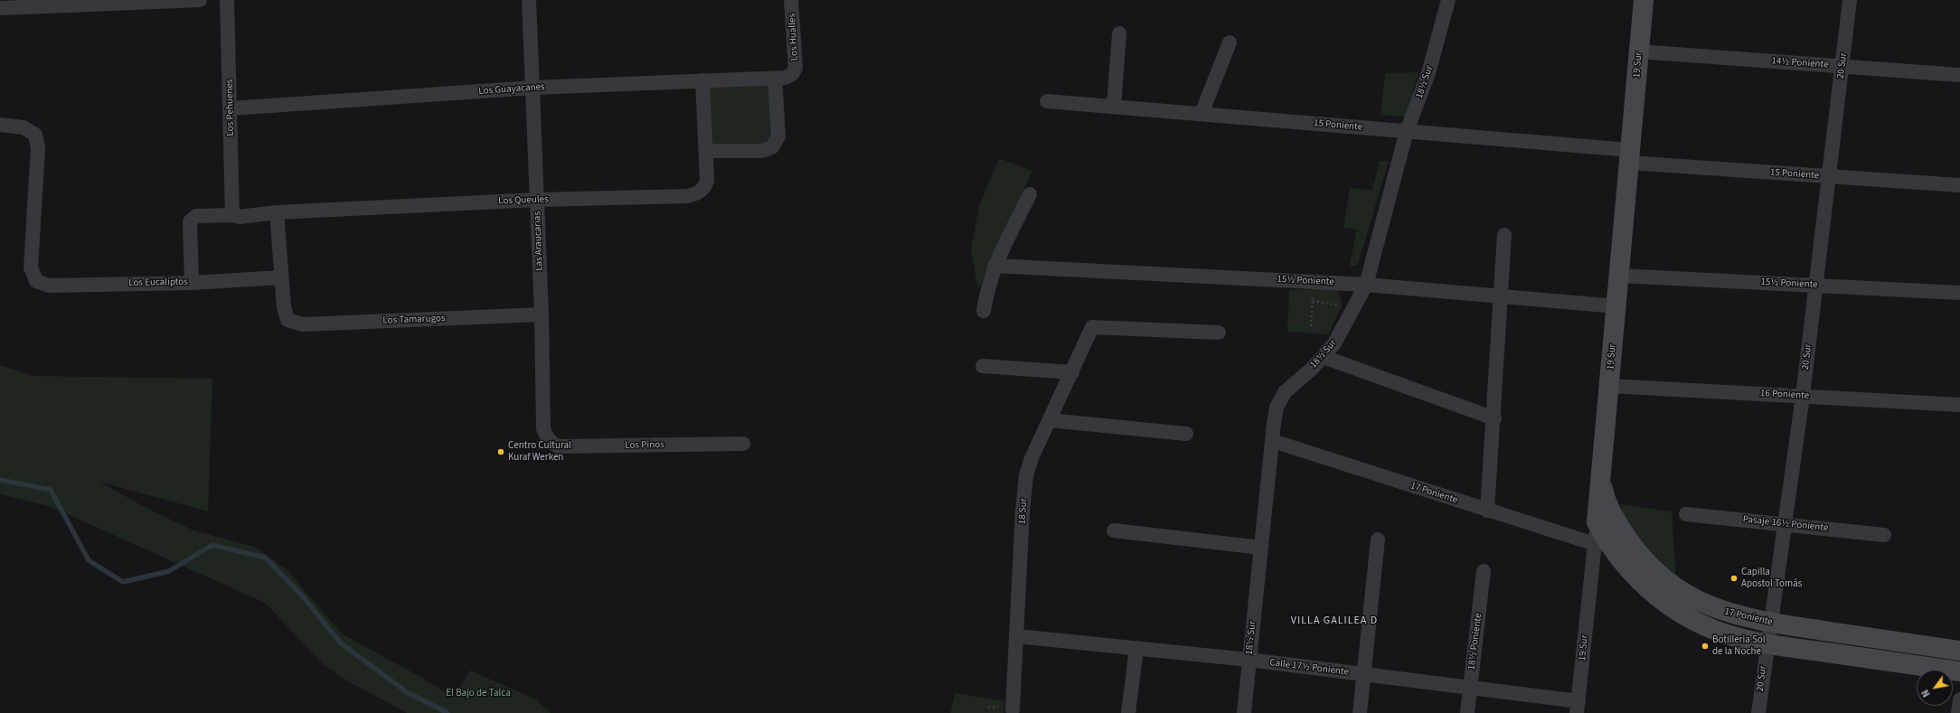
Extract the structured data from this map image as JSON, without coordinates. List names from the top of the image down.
{
  "streets": {
    "street": [
      "Los Hualles",
      "14½ Poniente",
      "19 Sur",
      "20 Sur",
      "18½ Sur",
      "Los Guayacanes",
      "Los Pehuenes",
      "15 Poniente",
      "Los Queules",
      "Las Araucarias",
      "15½ Poniente",
      "Los Eucaliptos",
      "Los Tamarugos",
      "16 Poniente",
      "Los Pinos",
      "17 Poniente",
      "18 Sur",
      "Pasaje 16½ Poniente",
      "18½ Poniente",
      "Calle 17½ Poniente"
    ]
  },
  "crossings": [
    ["Los Hualles", "Los Guayacanes"],
    ["14½ Poniente", "19 Sur"],
    ["14½ Poniente", "20 Sur"],
    ["19 Sur", "15 Poniente"],
    ["19 Sur", "15½ Poniente"],
    ["19 Sur", "16 Poniente"],
    ["19 Sur", "17 Poniente"],
    ["19 Sur", "Calle 17½ Poniente"],
    ["20 Sur", "15 Poniente"],
    ["20 Sur", "15½ Poniente"],
    ["20 Sur", "16 Poniente"],
    ["20 Sur", "17 Poniente"],
    ["20 Sur", "Pasaje 16½ Poniente"],
    ["18½ Sur", "15 Poniente"],
    ["18½ Sur", "15½ Poniente"],
    ["18½ Sur", "17 Poniente"],
    ["18½ Sur", "Calle 17½ Poniente"],
    ["Los Guayacanes", "Los Pehuenes"],
    ["Los Guayacanes", "Los Queules"],
    ["Los Guayacanes", "Las Araucarias"],
    ["Los Pehuenes", "Los Queules"],
    ["Los Queules", "Las Araucarias"],
    ["Los Queules", "Los Eucaliptos"],
    ["Las Araucarias", "Los Tamarugos"],
    ["Las Araucarias", "Los Pinos"],
    ["Los Eucaliptos", "Los Tamarugos"],
    ["18 Sur", "Calle 17½ Poniente"],
    ["18½ Poniente", "Calle 17½ Poniente"]
  ],
  "districts": ["VILLA GALILEA D"],
  "parks": ["El Bajo de Talca"],
  "places": ["Centro Cultural Kuraf Werken", "Capilla Apostol Tomás", "Botilleria Sol de la Noche"],
  "north": "bottom left"
}
